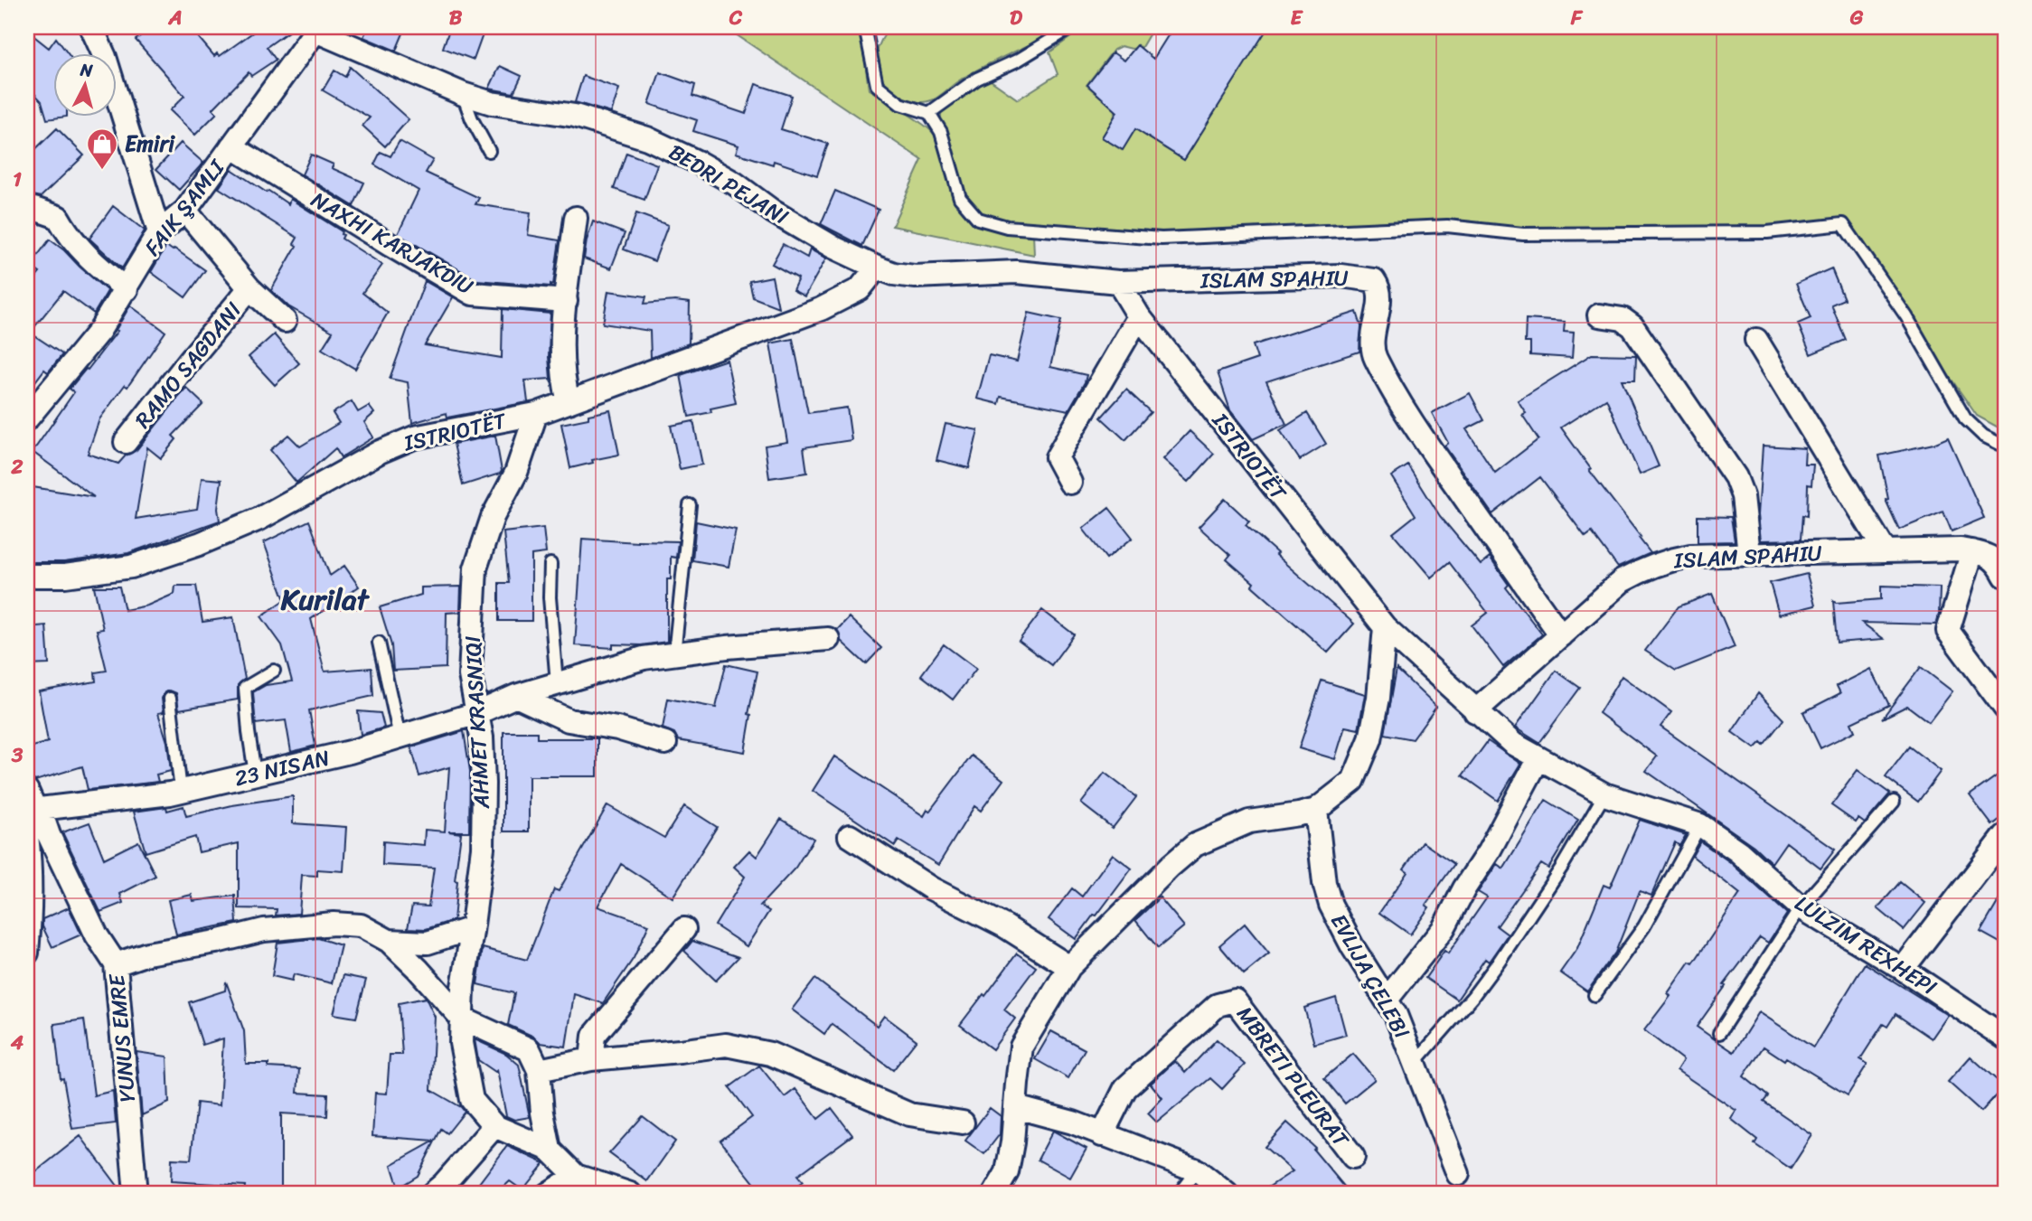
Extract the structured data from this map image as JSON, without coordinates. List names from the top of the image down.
{
  "streets": {
    "street": [
      "BEDRI PEJANI",
      "FAIK ŞAMLI",
      "NAXHI KARJAKDIU",
      "ISLAM SPAHIU",
      "RAMO SAGDANI",
      "ISTRIOTËT",
      "AHMET KRASNIQI",
      "23 NISAN",
      "LULZIM REXHEPI",
      "EVLIJA ÇELEBI",
      "YUNUS EMRE",
      "MBRETI PLEURAT"
    ]
  },
  "crossings": [
    ["BEDRI PEJANI", "FAIK ŞAMLI"],
    ["BEDRI PEJANI", "ISLAM SPAHIU"],
    ["BEDRI PEJANI", "ISTRIOTËT"],
    ["FAIK ŞAMLI", "NAXHI KARJAKDIU"],
    ["FAIK ŞAMLI", "RAMO SAGDANI"],
    ["ISLAM SPAHIU", "ISTRIOTËT"],
    ["ISLAM SPAHIU", "LULZIM REXHEPI"],
    ["ISTRIOTËT", "AHMET KRASNIQI"],
    ["ISTRIOTËT", "LULZIM REXHEPI"],
    ["AHMET KRASNIQI", "23 NISAN"],
    ["23 NISAN", "YUNUS EMRE"]
  ],
  "districts": ["Kurilat"],
  "places": {
    "shop": ["Emiri"]
  },
  "north": "top",
  "grid": {
    "columns": [
      "A",
      "B",
      "C",
      "D",
      "E",
      "F",
      "G"
    ],
    "rows": [
      "1",
      "2",
      "3",
      "4"
    ]
  }
}
